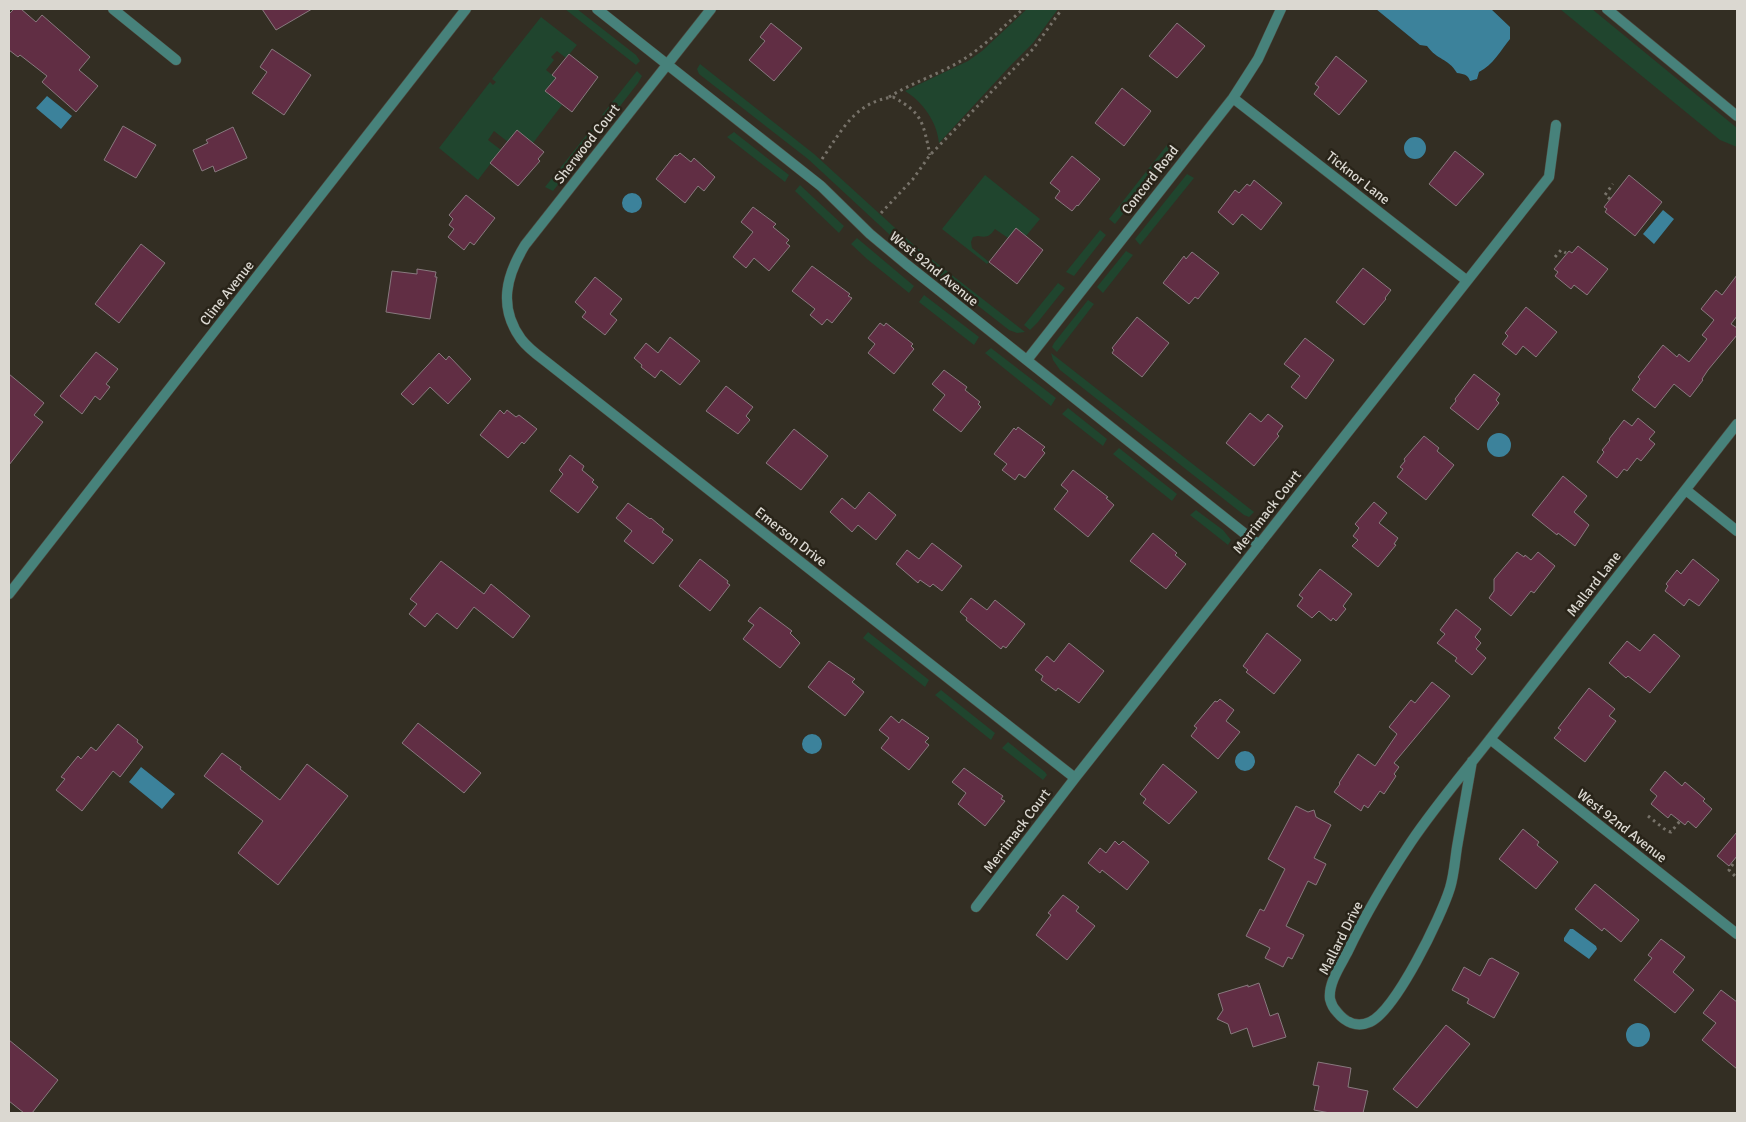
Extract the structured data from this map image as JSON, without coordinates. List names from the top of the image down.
{
  "streets": {
    "street": [
      "Sherwood Court",
      "Ticknor Lane",
      "Concord Road",
      "West 92nd Avenue",
      "Cline Avenue",
      "Merrimack Court",
      "Emerson Drive",
      "Mallard Lane",
      "Mallard Drive"
    ]
  },
  "crossings": [
    ["Sherwood Court", "West 92nd Avenue"],
    ["Sherwood Court", "Emerson Drive"],
    ["Ticknor Lane", "Concord Road"],
    ["Ticknor Lane", "Merrimack Court"],
    ["Concord Road", "West 92nd Avenue"],
    ["West 92nd Avenue", "Merrimack Court"],
    ["West 92nd Avenue", "Mallard Lane"],
    ["Merrimack Court", "Emerson Drive"],
    ["Mallard Lane", "Mallard Drive"]
  ]
}
